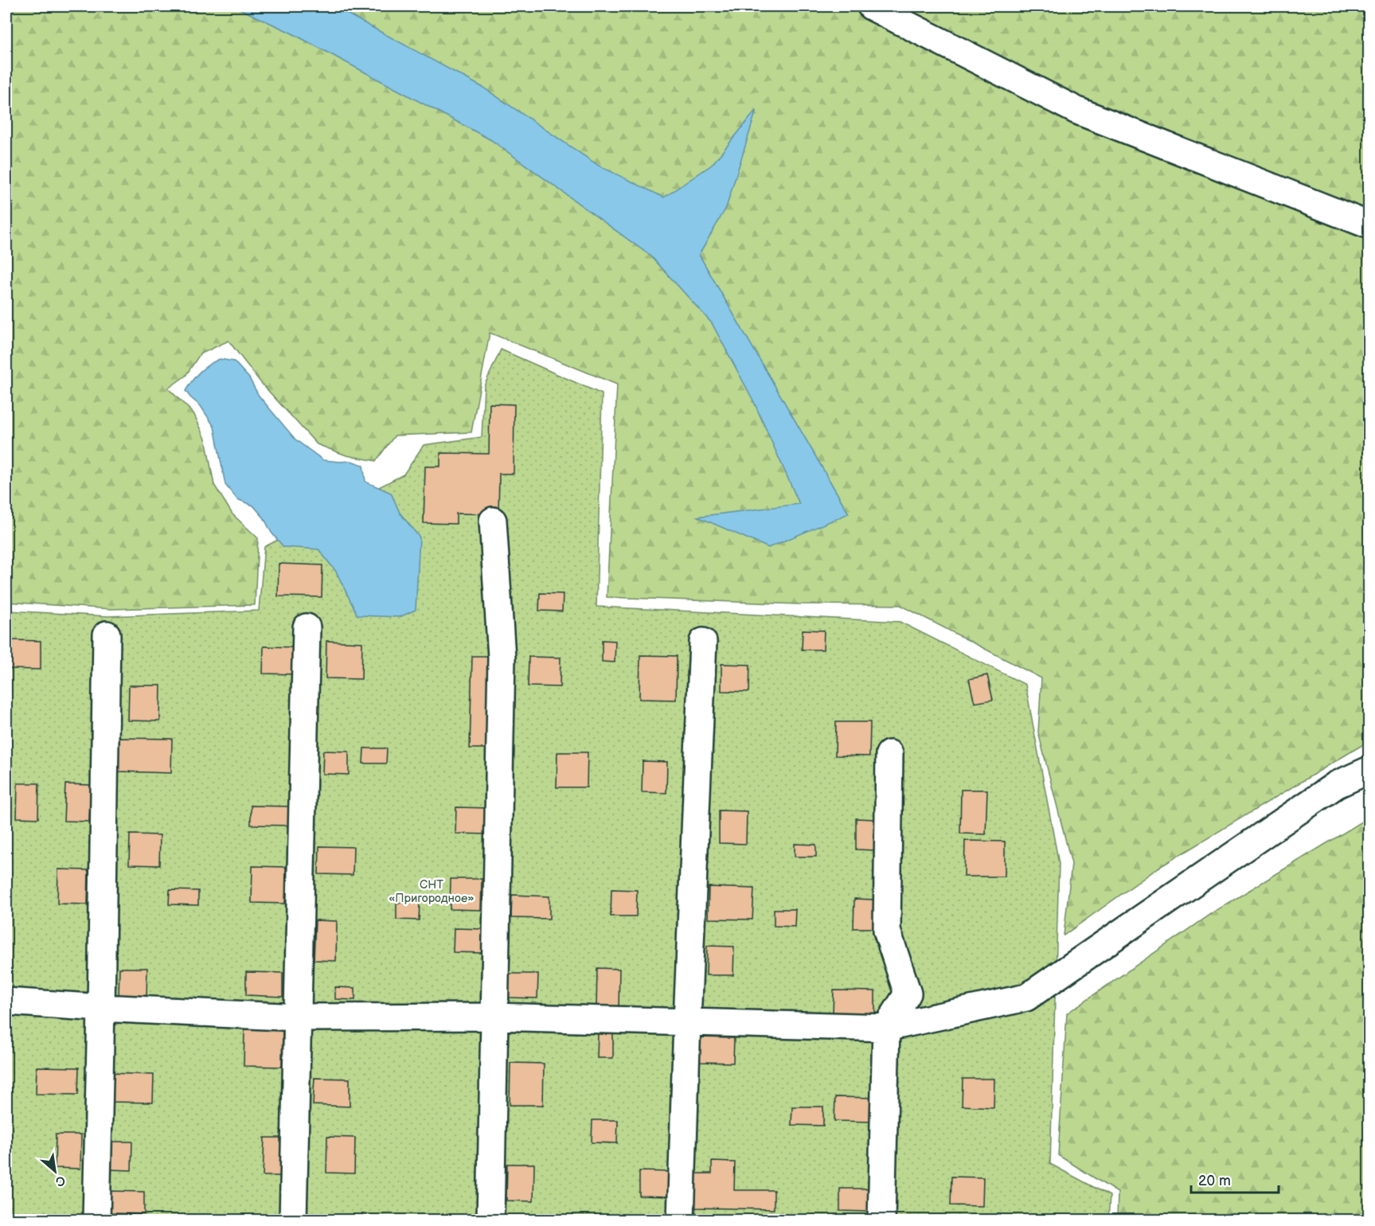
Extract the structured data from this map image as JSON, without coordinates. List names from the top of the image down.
{
  "parks": ["СНТ «Пригородное»"],
  "scale_bar": "20 m",
  "north": "bottom right"
}
